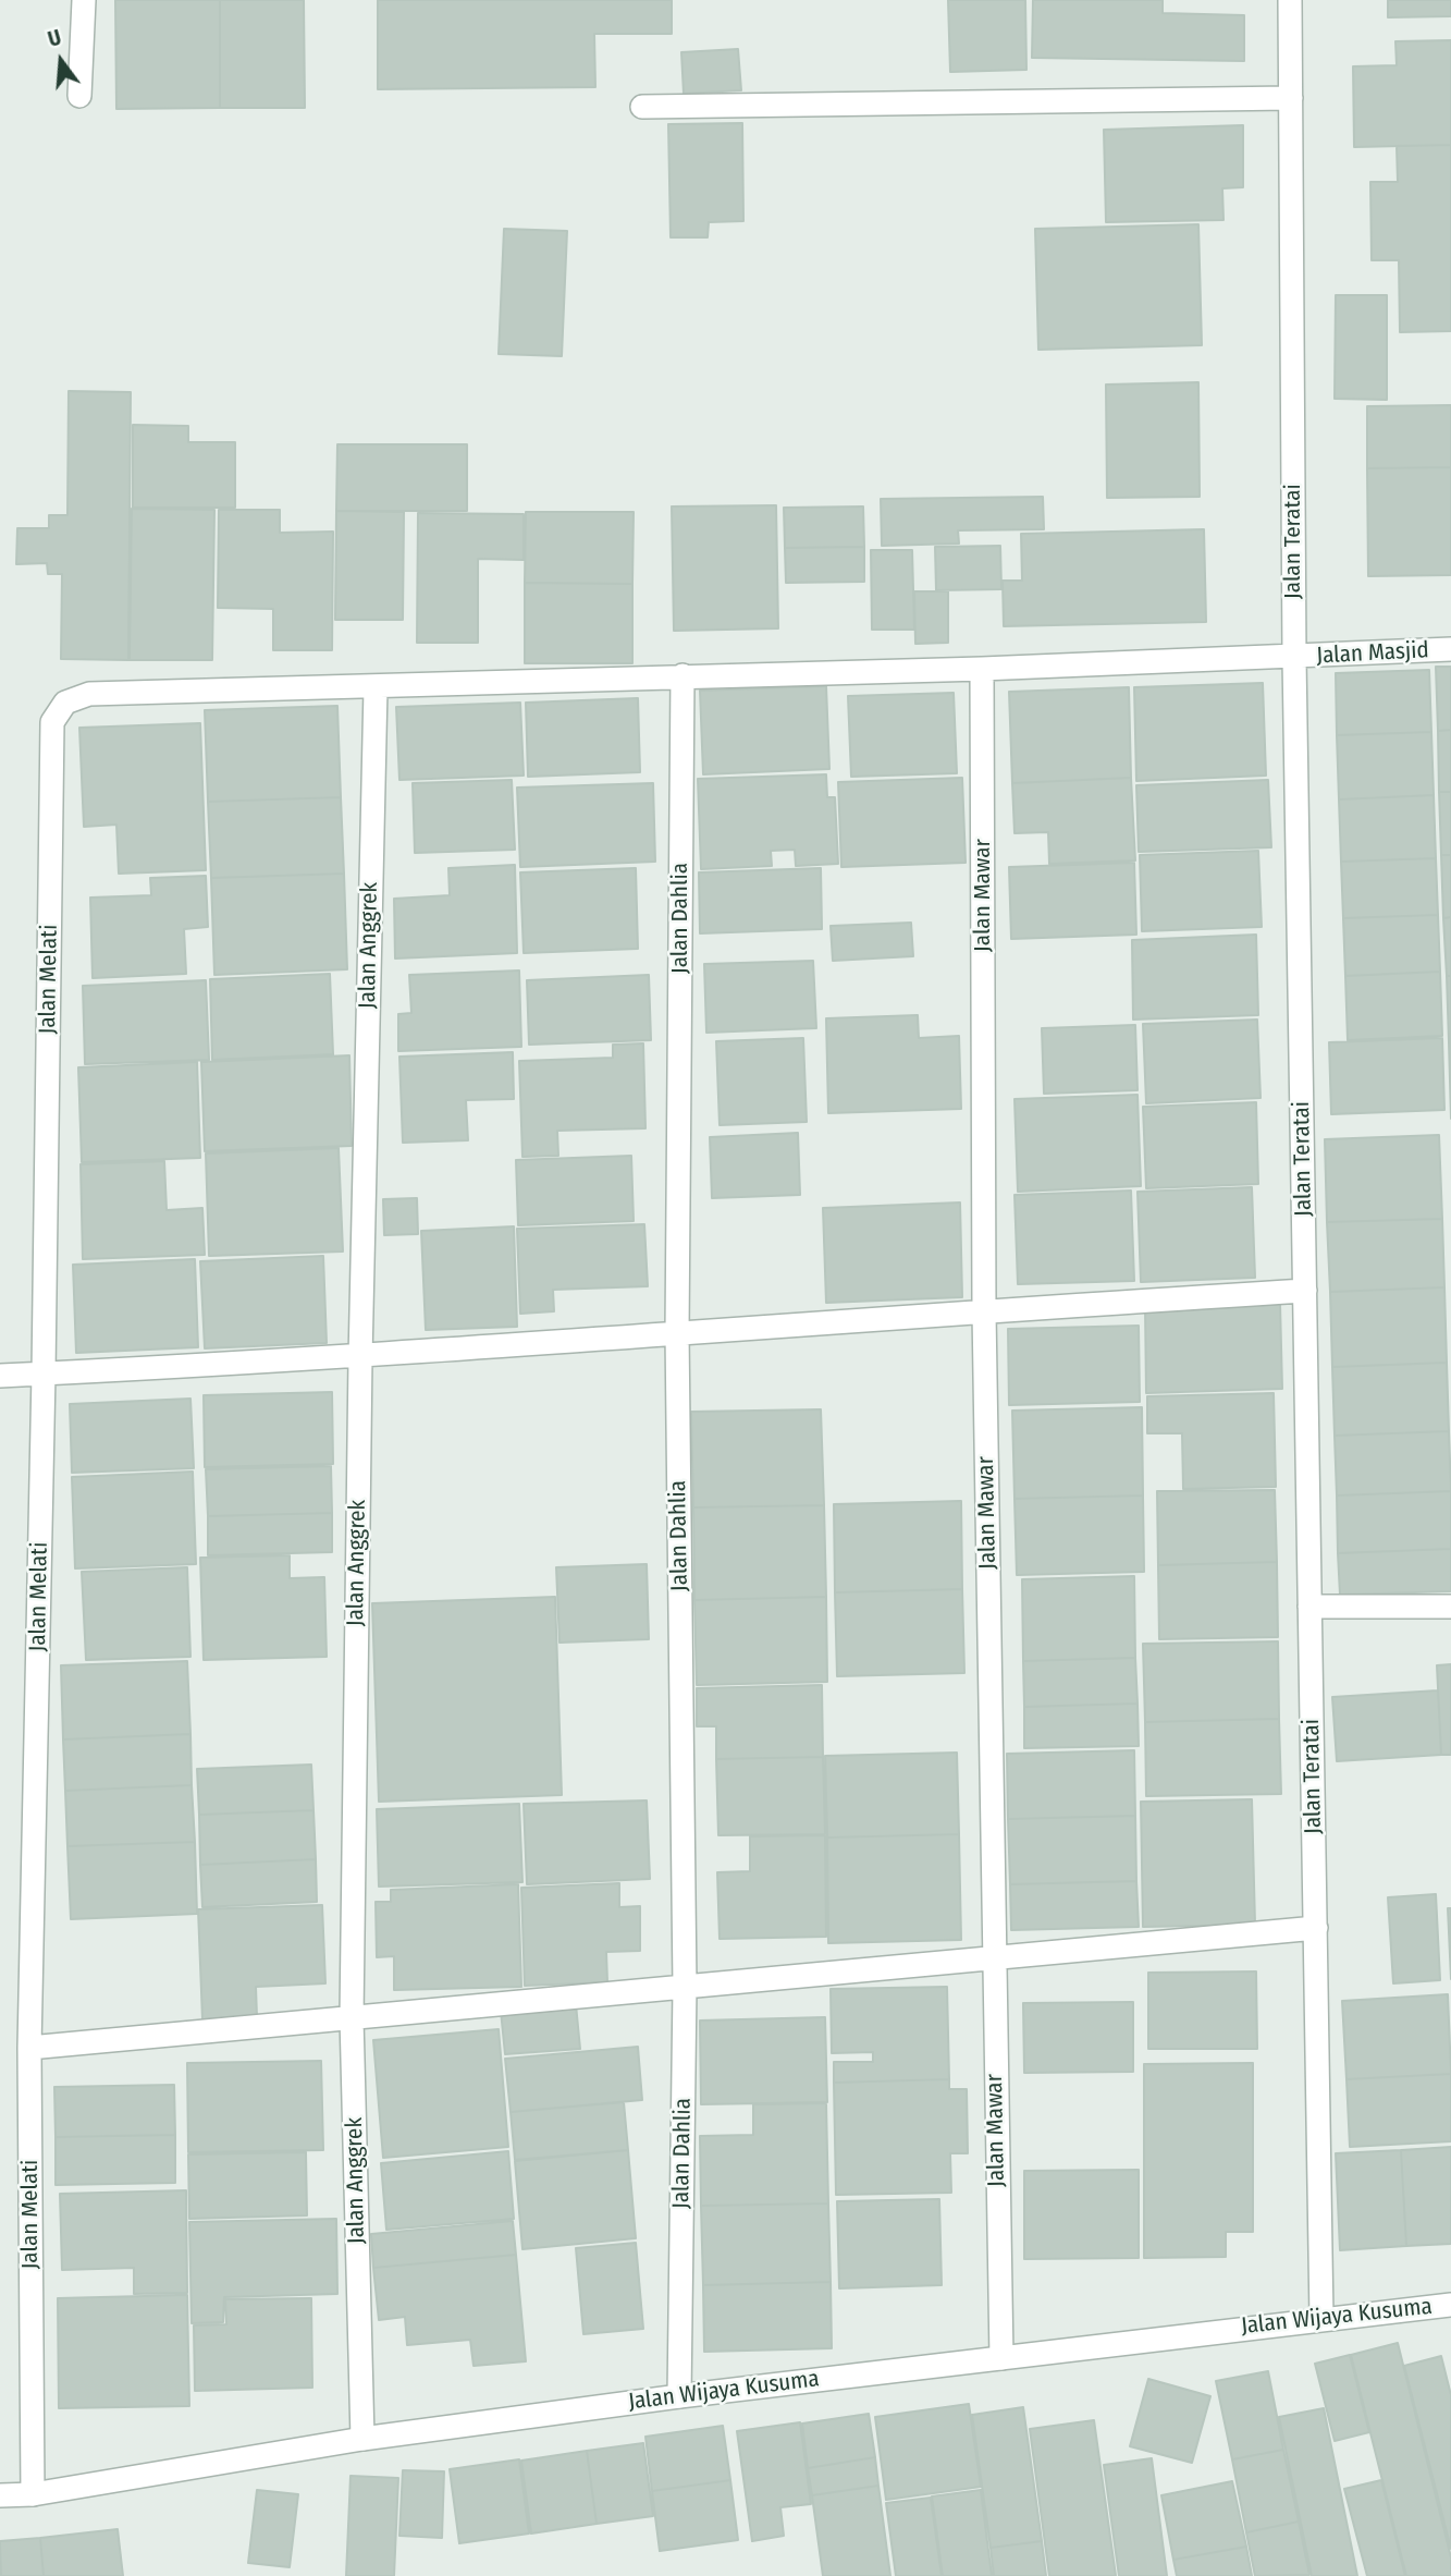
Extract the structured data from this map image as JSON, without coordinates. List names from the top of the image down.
{
  "streets": {
    "street": [
      "Jalan Teratai",
      "Jalan Masjid",
      "Jalan Mawar",
      "Jalan Dahlia",
      "Jalan Anggrek",
      "Jalan Melati",
      "Jalan Wijaya Kusuma"
    ]
  },
  "crossings": [
    ["Jalan Teratai", "Jalan Masjid"],
    ["Jalan Teratai", "Jalan Wijaya Kusuma"],
    ["Jalan Masjid", "Jalan Mawar"],
    ["Jalan Masjid", "Jalan Dahlia"],
    ["Jalan Masjid", "Jalan Anggrek"],
    ["Jalan Masjid", "Jalan Melati"],
    ["Jalan Mawar", "Jalan Wijaya Kusuma"],
    ["Jalan Dahlia", "Jalan Wijaya Kusuma"],
    ["Jalan Anggrek", "Jalan Wijaya Kusuma"],
    ["Jalan Melati", "Jalan Wijaya Kusuma"]
  ],
  "north": "top"
}
